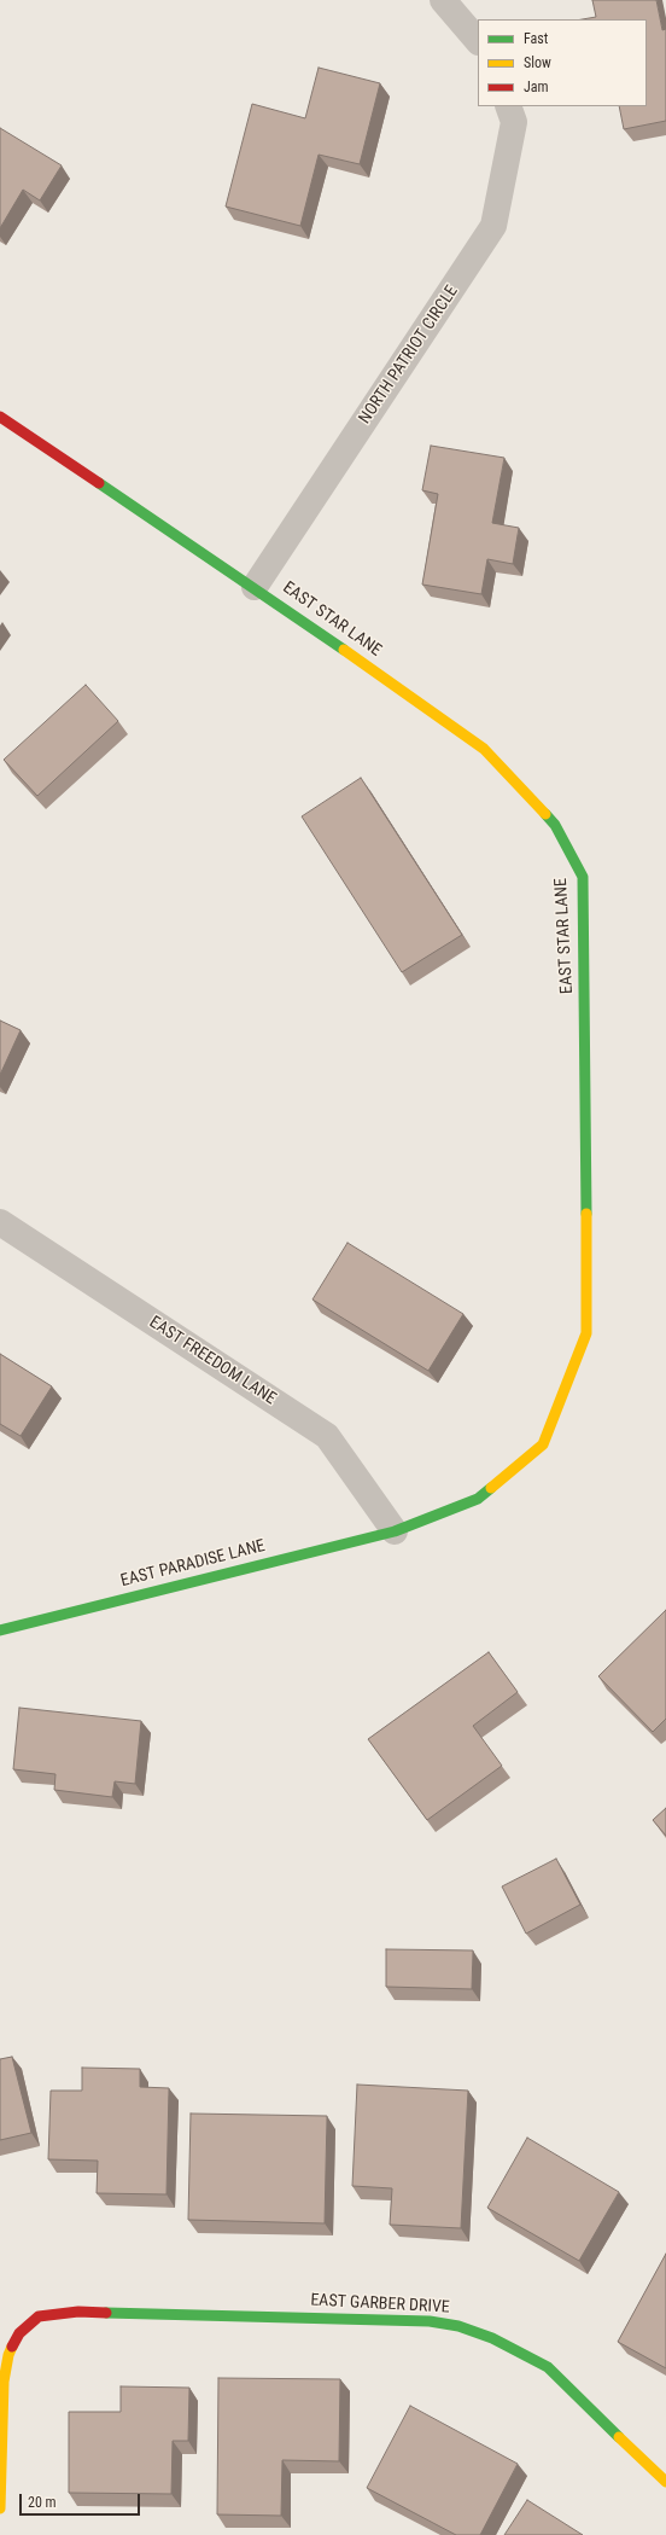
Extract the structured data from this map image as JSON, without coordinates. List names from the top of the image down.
{
  "streets": {
    "street": [
      "NORTH PATRIOT CIRCLE",
      "EAST STAR LANE",
      "EAST FREEDOM LANE",
      "EAST PARADISE LANE",
      "EAST GARBER DRIVE"
    ]
  },
  "crossings": [
    ["NORTH PATRIOT CIRCLE", "EAST STAR LANE"],
    ["EAST STAR LANE", "EAST FREEDOM LANE"],
    ["EAST STAR LANE", "EAST PARADISE LANE"],
    ["EAST FREEDOM LANE", "EAST PARADISE LANE"]
  ],
  "legend": ["Fast", "Slow", "Jam"],
  "scale_bar": "20 m"
}
